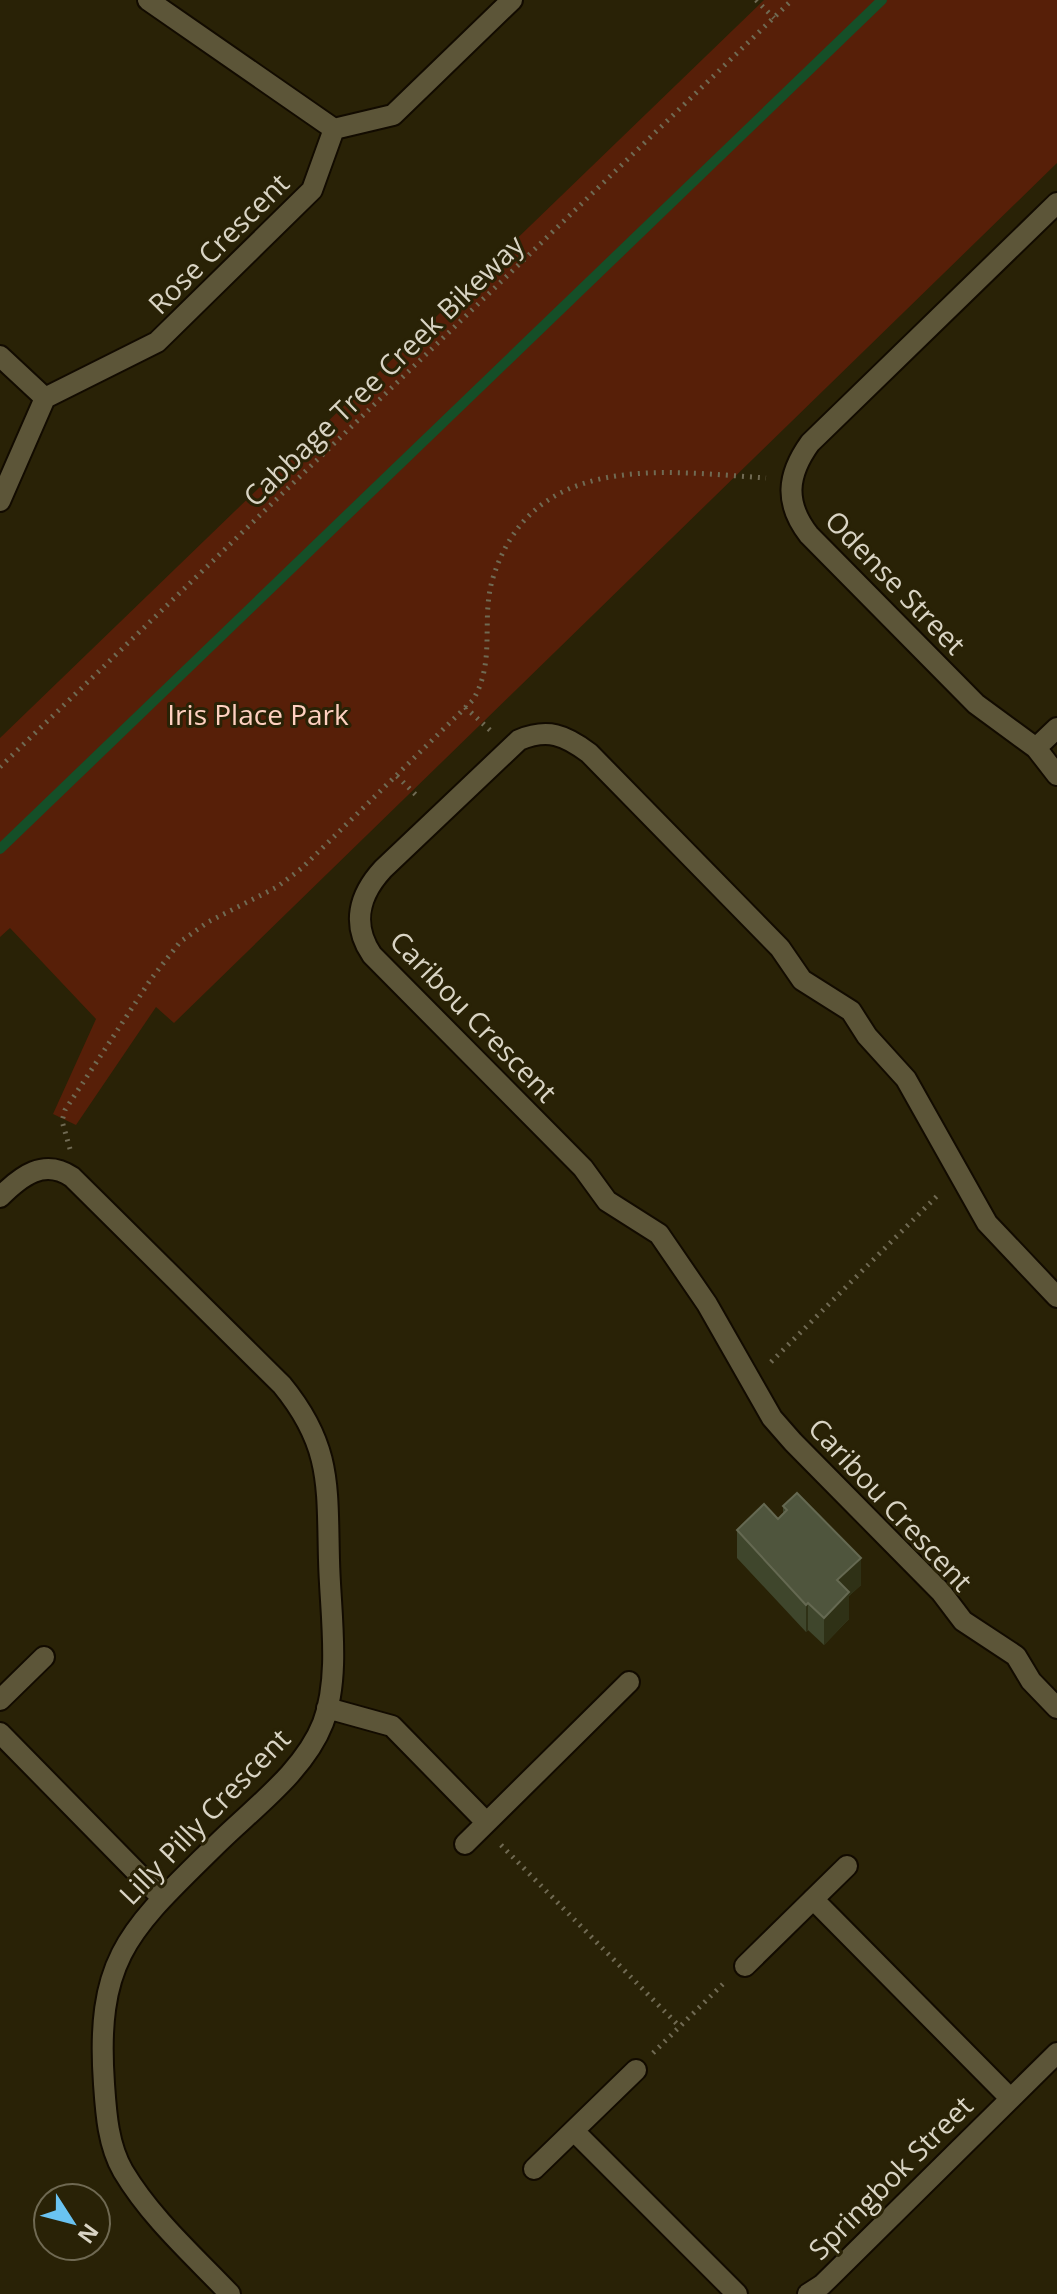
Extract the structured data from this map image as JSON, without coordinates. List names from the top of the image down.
{
  "streets": {
    "street": [
      "Rose Crescent",
      "Odense Street",
      "Caribou Crescent",
      "Lilly Pilly Crescent",
      "Springbok Street"
    ],
    "path": ["Cabbage Tree Creek Bikeway"]
  },
  "parks": ["Iris Place Park"],
  "north": "bottom right"
}
